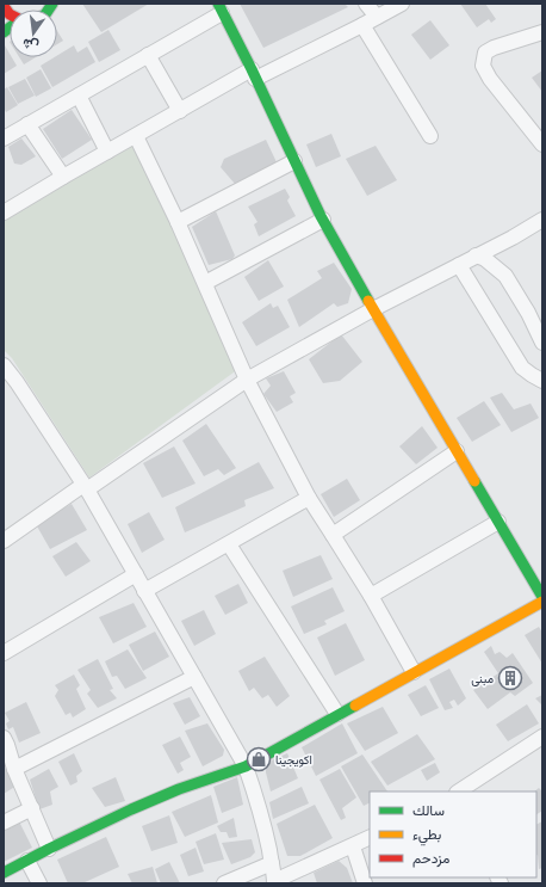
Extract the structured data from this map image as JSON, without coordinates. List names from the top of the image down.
{
  "places": {
    "building": ["مبنى"],
    "shop": ["اكويجينا"]
  },
  "legend": ["سالك", "بطيء", "مزدحم"],
  "north": "bottom"
}
